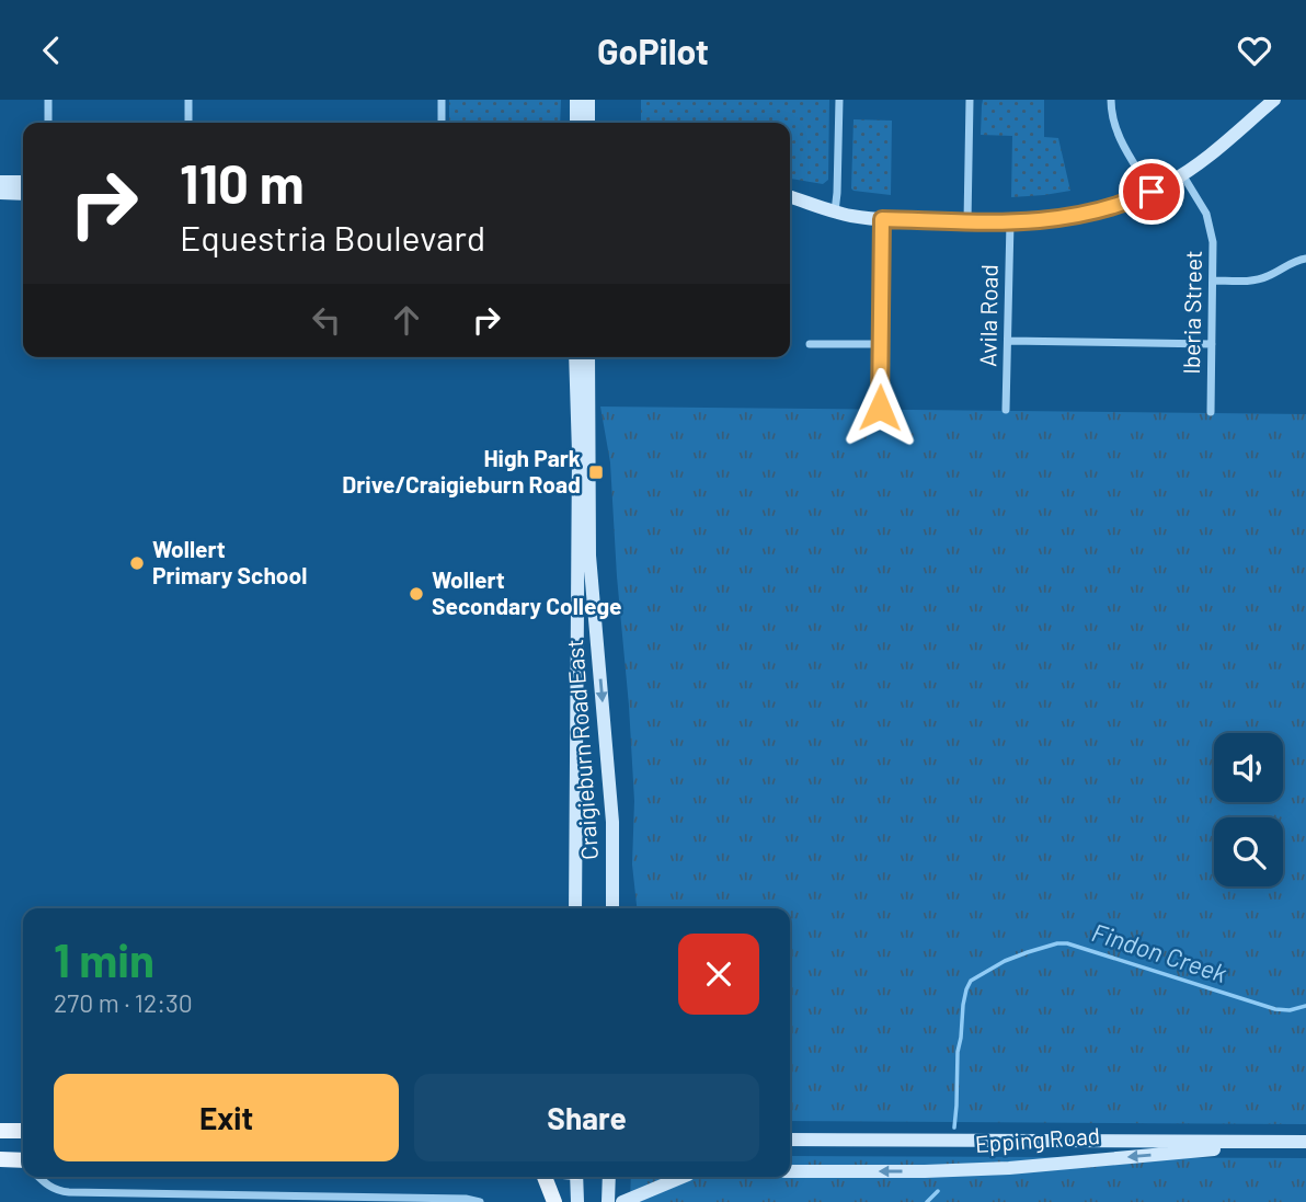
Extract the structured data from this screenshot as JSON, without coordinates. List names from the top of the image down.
{
  "streets": {
    "main road": ["Craigieburn Road East", "Epping Road"],
    "street": ["Iberia Street", "Avila Road"]
  },
  "water": ["Findon Creek"],
  "places": {
    "transit": ["High Park Drive/Craigieburn Road"],
    "other": ["Wollert Primary School", "Wollert Secondary College"]
  },
  "page": {
    "header": "GoPilot",
    "turn": ["110 m", "Equestria Boulevard"],
    "heading": ["1 min", "270 m · 12:30"],
    "buttons": ["Exit", "Share"]
  }
}
